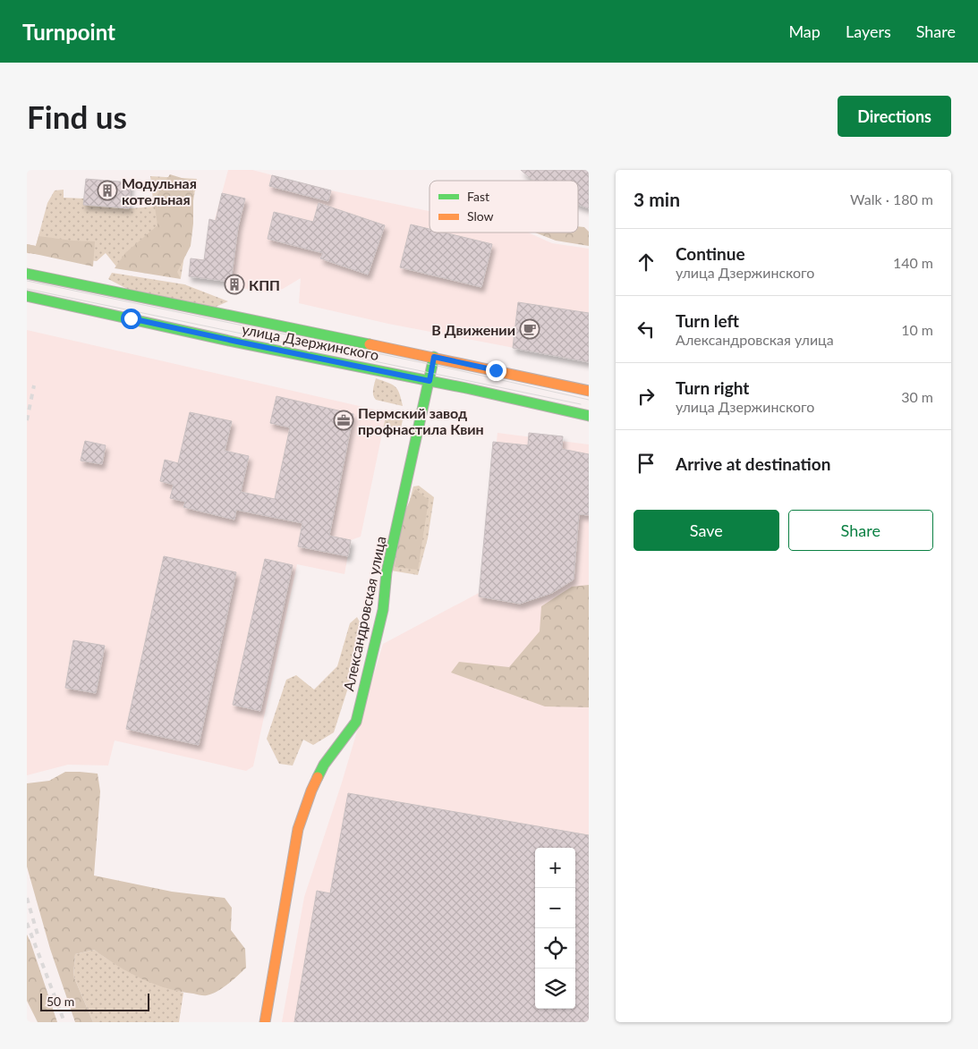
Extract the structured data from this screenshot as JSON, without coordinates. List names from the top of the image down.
{
  "streets": {
    "main road": ["улица Дзержинского", "Александровская улица"]
  },
  "crossings": [
    ["улица Дзержинского", "Александровская улица"]
  ],
  "places": {
    "building": ["Модульная котельная", "КПП"],
    "cafe": ["В Движении"],
    "office": ["Пермский завод профнастила Квин"]
  },
  "legend": ["Fast", "Slow"],
  "scale_bar": "50 m",
  "page": {
    "header": "Turnpoint",
    "nav": ["Map", "Layers", "Share"],
    "buttons": [
      "Directions",
      ["Save", "Share"]
    ],
    "title": "Find us",
    "heading": ["3 min", "Walk · 180 m"],
    "list": [
      ["Continue", "улица Дзержинского", "140 m"],
      ["Turn left", "Александровская улица", "10 m"],
      ["Turn right", "улица Дзержинского", "30 m"],
      "Arrive at destination"
    ],
    "map_buttons": ["+", "−"],
    "scale": "50 m"
  }
}
